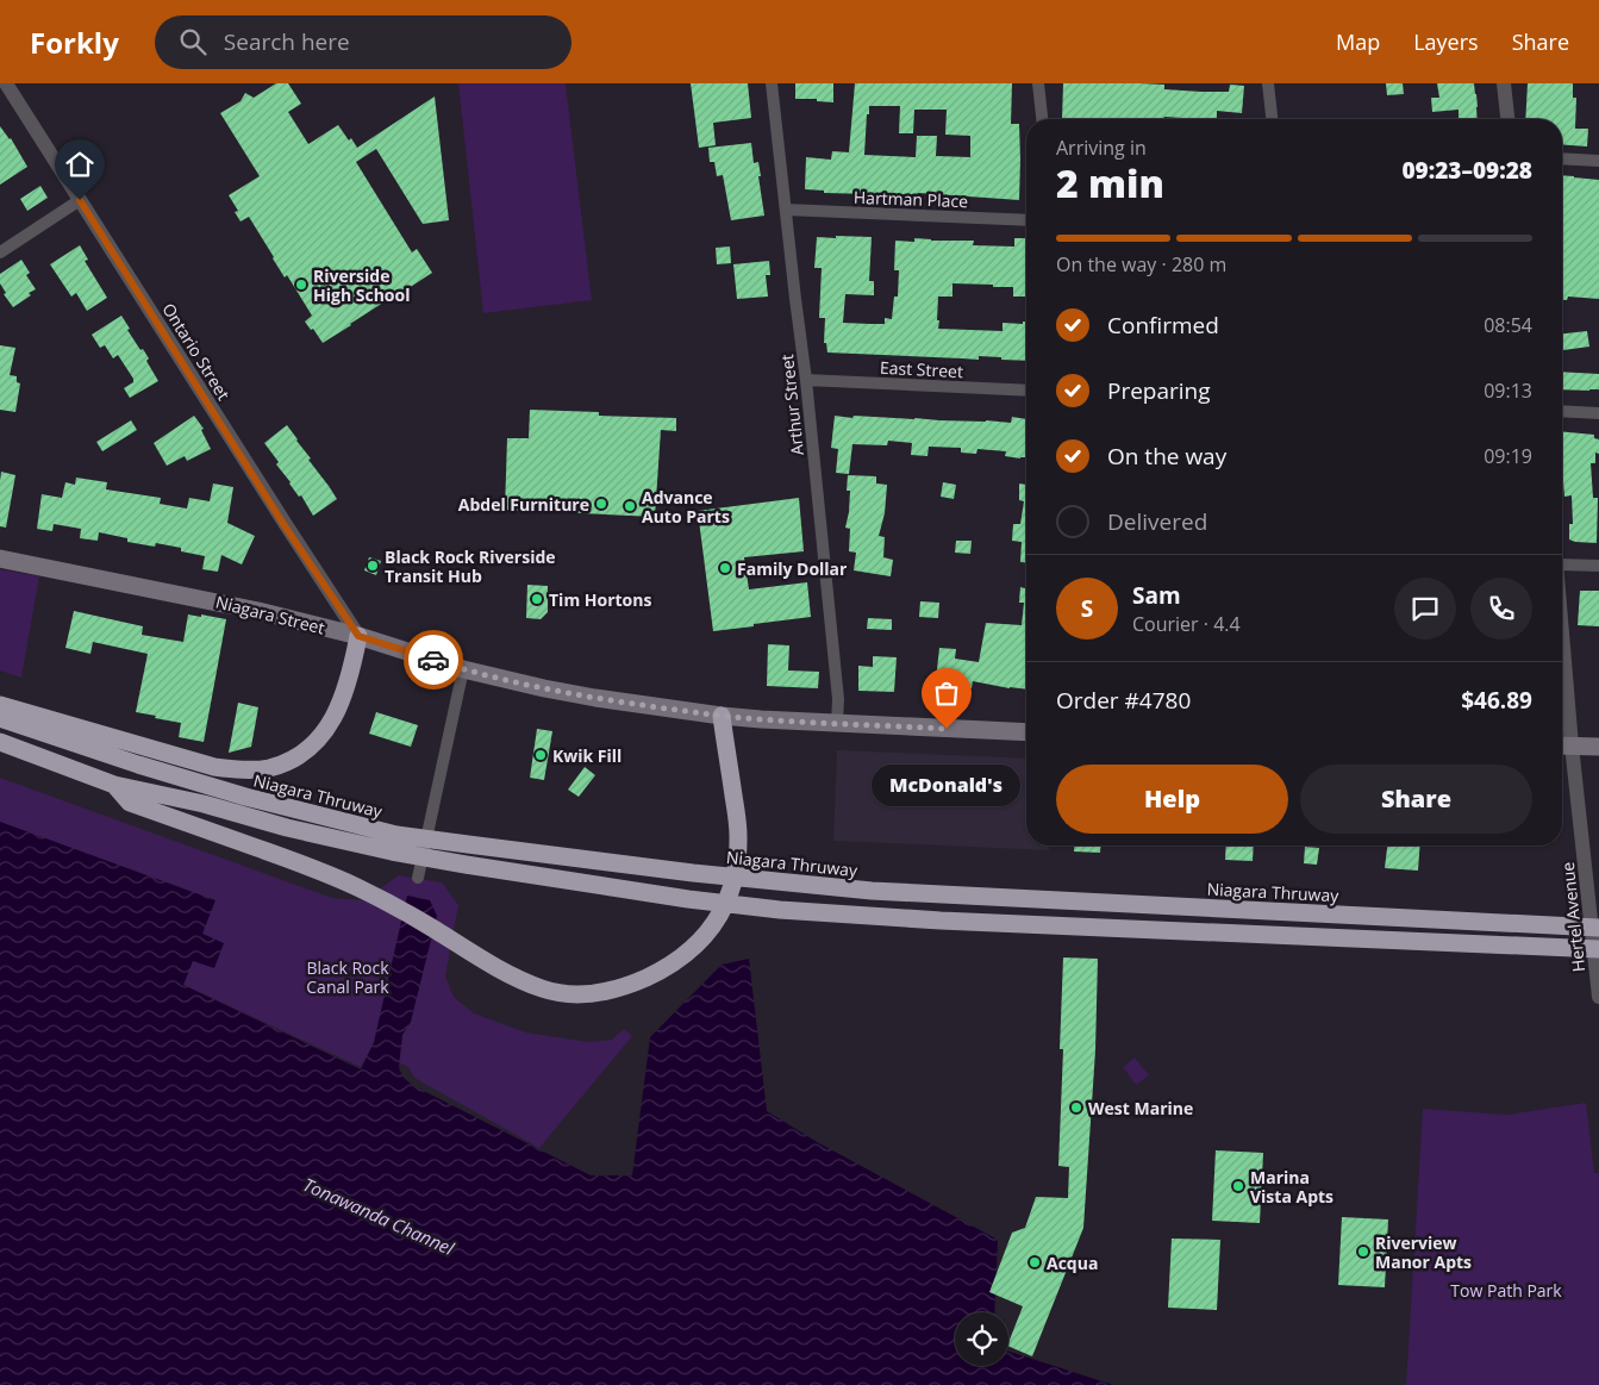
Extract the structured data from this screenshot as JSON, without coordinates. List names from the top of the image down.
{
  "streets": {
    "highway": ["Niagara Thruway"],
    "main road": ["Niagara Street"],
    "street": [
      "Hartman Place",
      "Ontario Street",
      "East Street",
      "Arthur Street",
      "Hertel Avenue"
    ]
  },
  "crossings": [
    ["Hartman Place", "Arthur Street"],
    ["Ontario Street", "Niagara Street"],
    ["East Street", "Arthur Street"],
    ["Arthur Street", "Niagara Street"]
  ],
  "water": ["Tonawanda Channel"],
  "parks": ["Black Rock Canal Park", "Tow Path Park"],
  "places": [
    "Riverside High School",
    "Abdel Furniture",
    "Advance Auto Parts",
    "Black Rock Riverside Transit Hub",
    "Family Dollar",
    "Tim Hortons",
    "McDonald's",
    "Kwik Fill",
    "West Marine",
    "Marina Vista Apts",
    "Riverview Manor Apts",
    "Acqua"
  ],
  "page": {
    "header": "Forkly",
    "search": "Search here",
    "nav": ["Map", "Layers", "Share"],
    "heading": ["2 min", "Arriving in", "09:23–09:28"],
    "panel": [
      "Sam",
      "Courier · 4.4",
      "Order #4780",
      "$46.89"
    ],
    "bar": "On the way · 280 m",
    "list": [
      ["Confirmed", "08:54"],
      ["Preparing", "09:13"],
      ["On the way", "09:19"],
      "Delivered"
    ],
    "round": "S",
    "buttons": ["Help", "Share"],
    "bubble": "McDonald's"
  }
}
